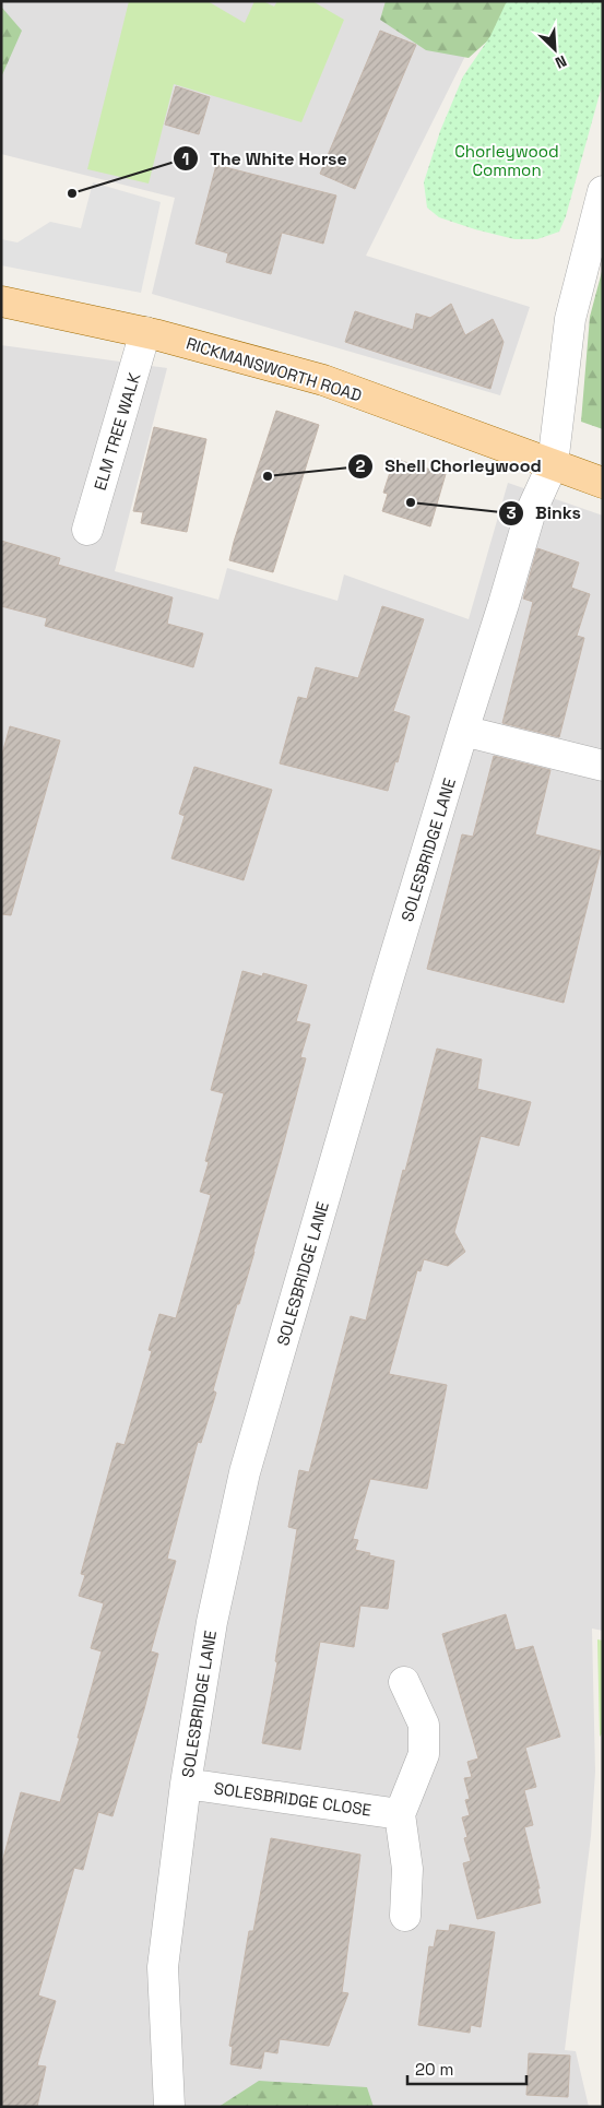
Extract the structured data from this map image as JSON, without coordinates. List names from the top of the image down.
{
  "streets": {
    "main road": ["RICKMANSWORTH ROAD"],
    "street": ["ELM TREE WALK", "SOLESBRIDGE LANE", "SOLESBRIDGE CLOSE"]
  },
  "crossings": [
    ["RICKMANSWORTH ROAD", "ELM TREE WALK"],
    ["RICKMANSWORTH ROAD", "SOLESBRIDGE LANE"],
    ["SOLESBRIDGE LANE", "SOLESBRIDGE CLOSE"]
  ],
  "parks": ["Chorleywood Common"],
  "places": ["The White Horse", "Shell Chorleywood", "Binks"],
  "scale_bar": "20 m",
  "north": "bottom right"
}
